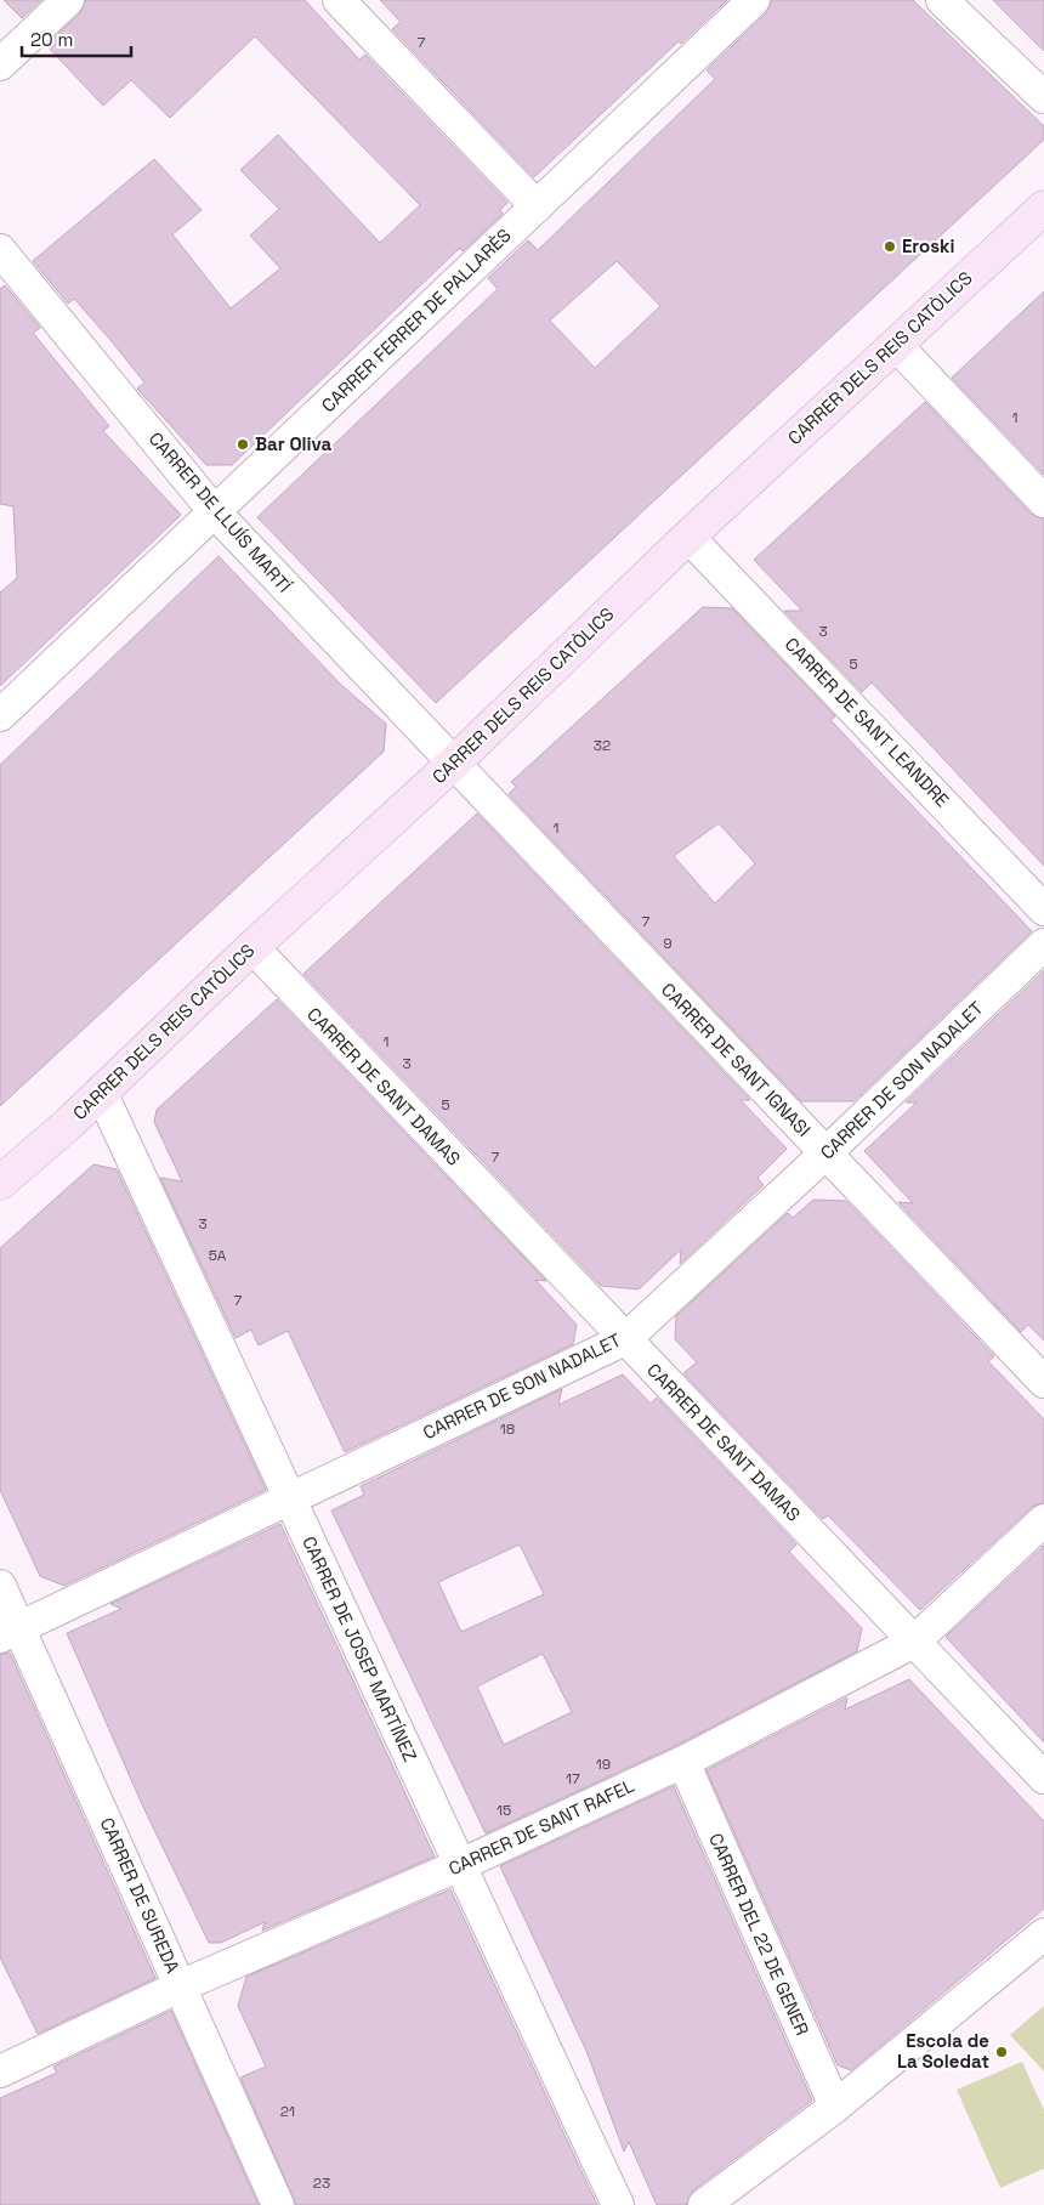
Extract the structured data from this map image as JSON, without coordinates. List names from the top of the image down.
{
  "streets": {
    "street": [
      "CARRER FERRER DE PALLARÈS",
      "CARRER DELS REIS CATÒLICS",
      "CARRER DE LLUÍS MARTÍ",
      "CARRER DE SANT LEANDRE",
      "CARRER DE SANT IGNASI",
      "CARRER DE SON NADALET",
      "CARRER DE SANT DAMAS",
      "CARRER DE JOSEP MARTÍNEZ",
      "CARRER DE SANT RAFEL",
      "CARRER DE SUREDA",
      "CARRER DEL 22 DE GENER"
    ]
  },
  "crossings": [
    ["CARRER FERRER DE PALLARÈS", "CARRER DE LLUÍS MARTÍ"],
    ["CARRER DELS REIS CATÒLICS", "CARRER DE LLUÍS MARTÍ"],
    ["CARRER DELS REIS CATÒLICS", "CARRER DE SANT LEANDRE"],
    ["CARRER DELS REIS CATÒLICS", "CARRER DE SANT IGNASI"],
    ["CARRER DELS REIS CATÒLICS", "CARRER DE SANT DAMAS"],
    ["CARRER DELS REIS CATÒLICS", "CARRER DE JOSEP MARTÍNEZ"],
    ["CARRER DE LLUÍS MARTÍ", "CARRER DE SANT IGNASI"],
    ["CARRER DE SANT IGNASI", "CARRER DE SON NADALET"],
    ["CARRER DE SON NADALET", "CARRER DE SANT DAMAS"],
    ["CARRER DE SON NADALET", "CARRER DE JOSEP MARTÍNEZ"],
    ["CARRER DE SON NADALET", "CARRER DE SUREDA"],
    ["CARRER DE SANT DAMAS", "CARRER DE SANT RAFEL"],
    ["CARRER DE JOSEP MARTÍNEZ", "CARRER DE SANT RAFEL"],
    ["CARRER DE SANT RAFEL", "CARRER DE SUREDA"],
    ["CARRER DE SANT RAFEL", "CARRER DEL 22 DE GENER"]
  ],
  "places": ["Eroski", "Bar Oliva", "Escola de La Soledat"],
  "house_numbers": [
    "7",
    "1",
    "3",
    "5",
    "32",
    "1",
    "7",
    "9",
    "1",
    "3",
    "5",
    "7",
    "3",
    "5A",
    "7",
    "18",
    "19",
    "17",
    "15",
    "21",
    "23"
  ],
  "scale_bar": "20 m"
}
